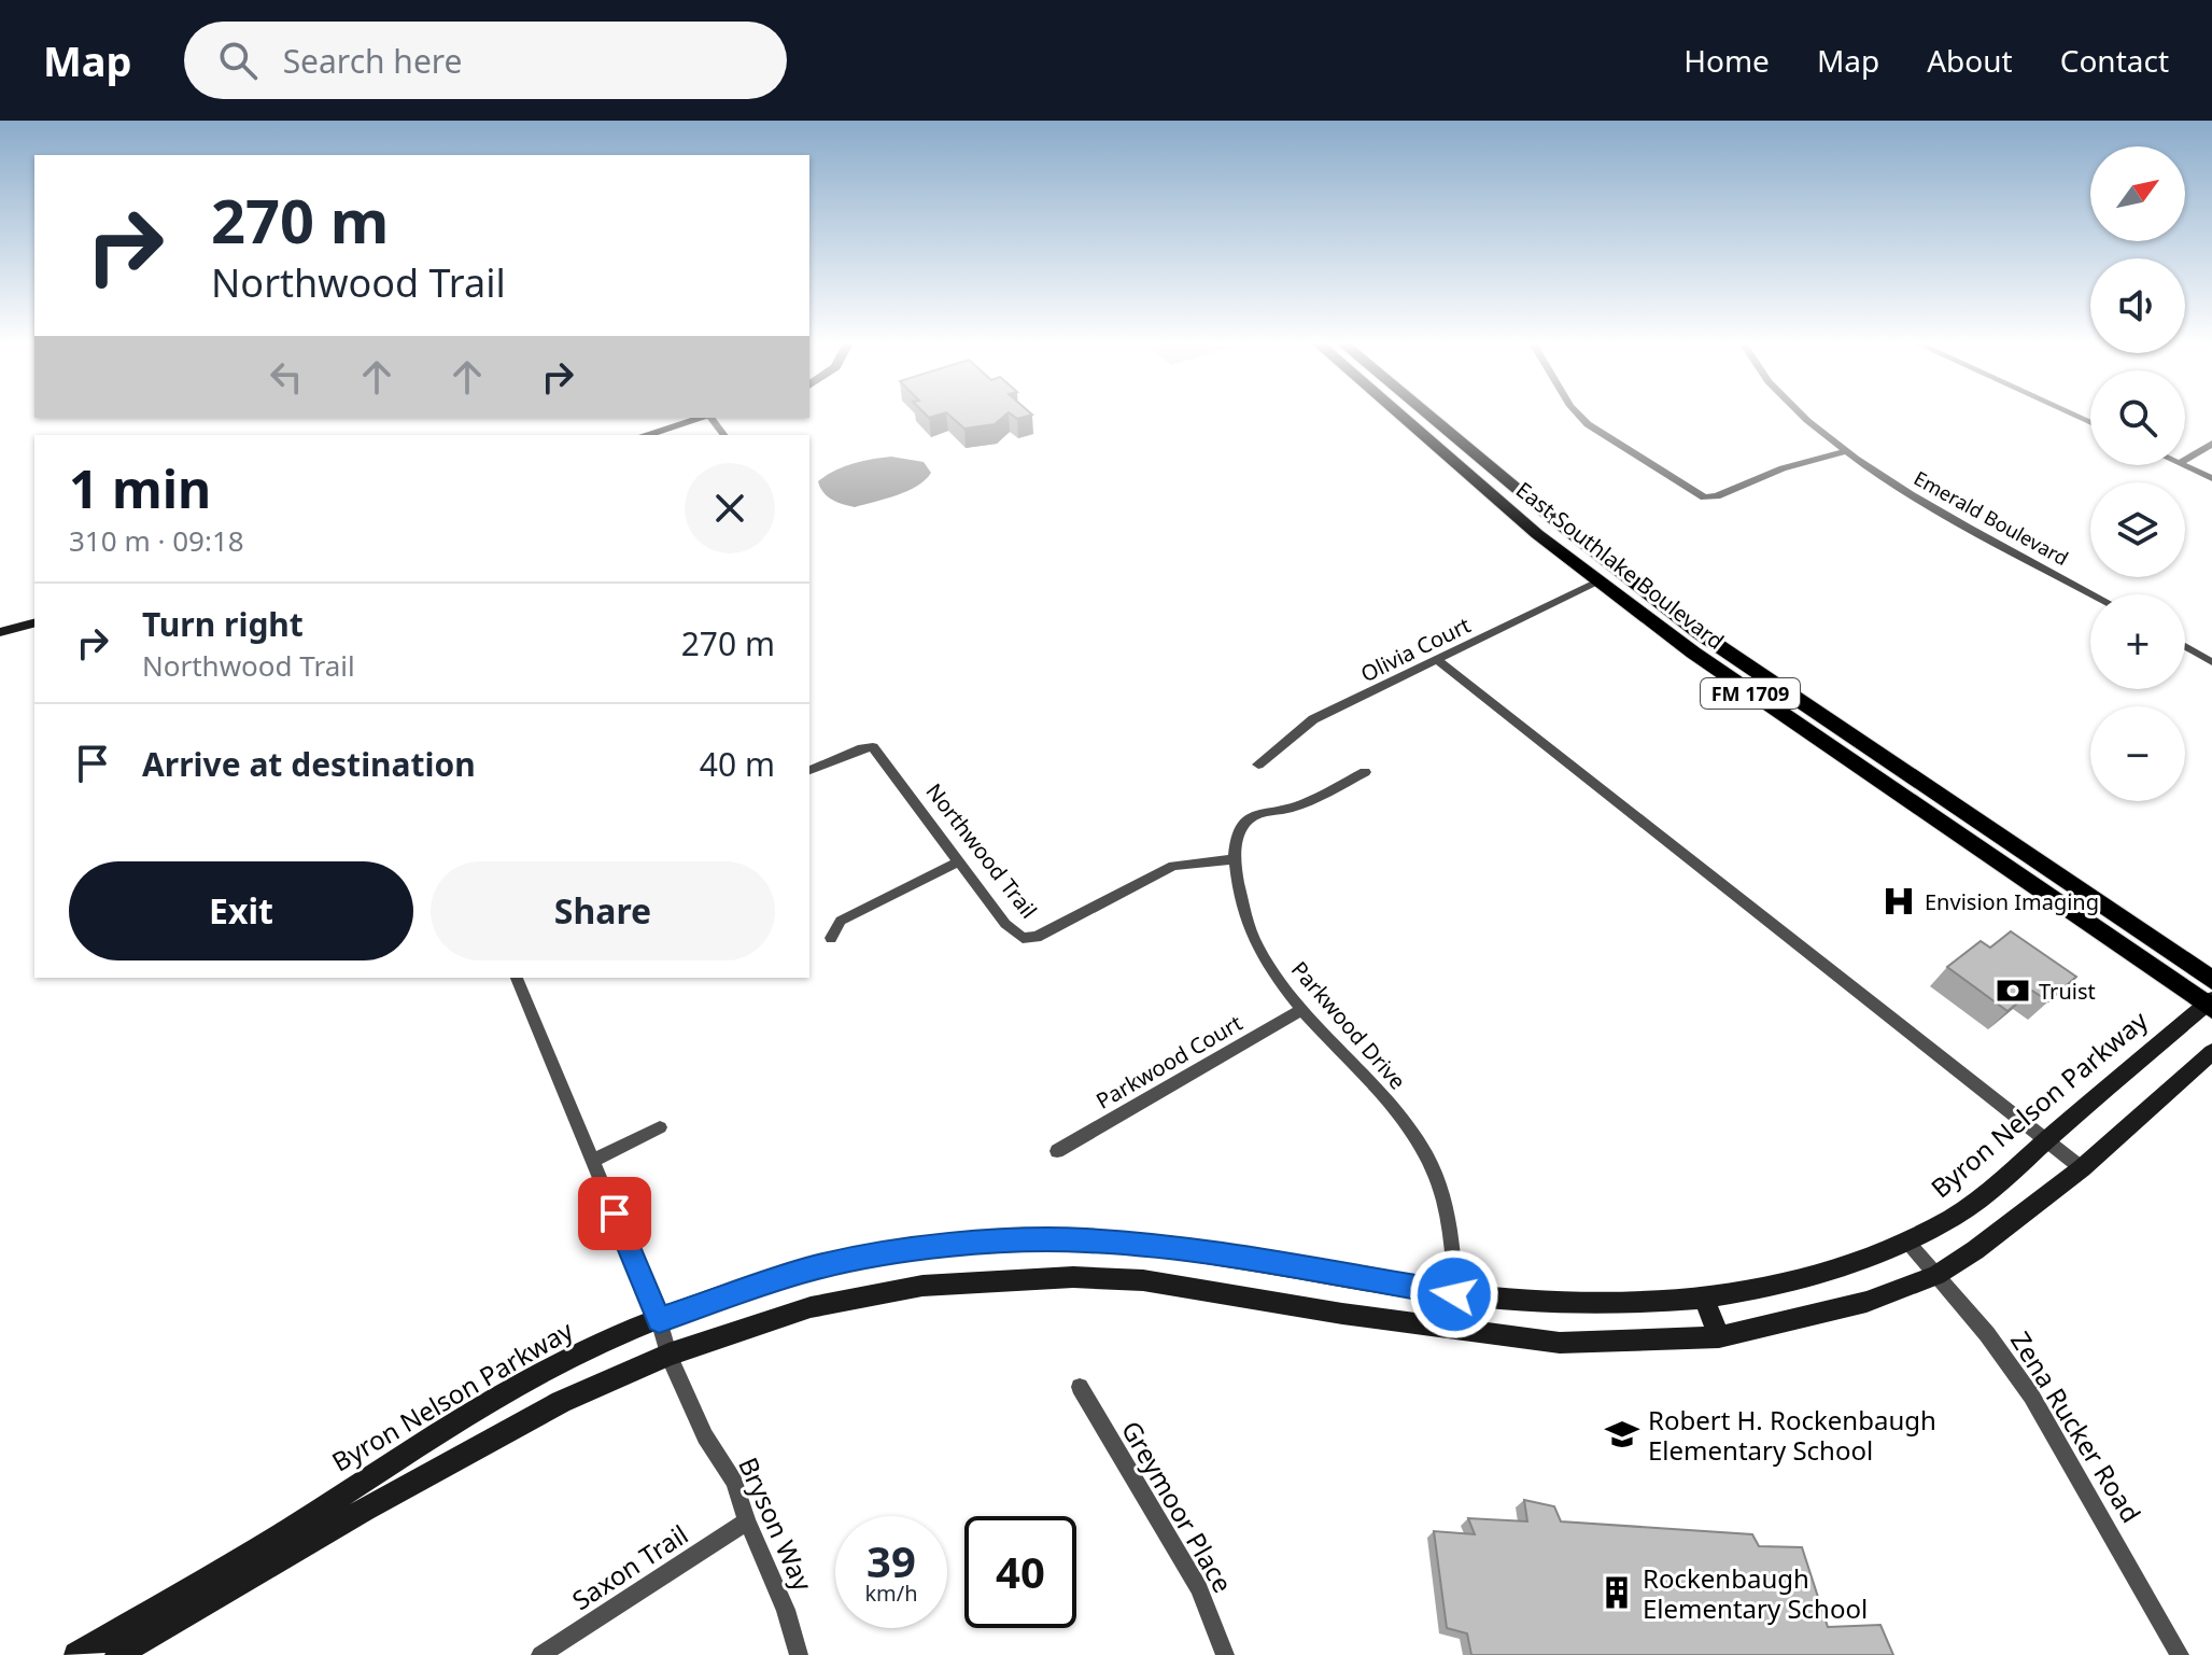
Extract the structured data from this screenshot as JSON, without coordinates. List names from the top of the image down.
{
  "streets": {
    "main road": ["East Southlake Boulevard", "FM 1709"],
    "street": [
      "Emerald Boulevard",
      "Olivia Court",
      "Northwood Trail",
      "Parkwood Drive",
      "Parkwood Court",
      "Byron Nelson Parkway",
      "Zena Rucker Road",
      "Greymoor Place",
      "Bryson Way",
      "Saxon Trail"
    ]
  },
  "crossings": [
    ["East Southlake Boulevard", "Olivia Court"],
    ["East Southlake Boulevard", "Byron Nelson Parkway"],
    ["Northwood Trail", "Parkwood Drive"],
    ["Parkwood Drive", "Parkwood Court"],
    ["Parkwood Drive", "Byron Nelson Parkway"],
    ["Byron Nelson Parkway", "Zena Rucker Road"],
    ["Byron Nelson Parkway", "Bryson Way"],
    ["Bryson Way", "Saxon Trail"]
  ],
  "places": {
    "hospital": ["Envision Imaging"],
    "bank": ["Truist"],
    "school or university": ["Robert H. Rockenbaugh Elementary School"],
    "building": ["Rockenbaugh Elementary School"]
  },
  "north": "top right",
  "page": {
    "header": "Map",
    "search": "Search here",
    "nav": [
      "Home",
      "Map",
      "About",
      "Contact"
    ],
    "map_buttons": ["+", "−"],
    "turn": ["270 m", "Northwood Trail"],
    "heading": ["1 min", "310 m · 09:18"],
    "list": [
      {
        "name": "Turn right",
        "note": "Northwood Trail",
        "value": "270 m"
      },
      {
        "name": "Arrive at destination",
        "value": "40 m"
      }
    ],
    "buttons": ["Exit", "Share"],
    "speed": "39 km/h",
    "limit": "40"
  }
}
